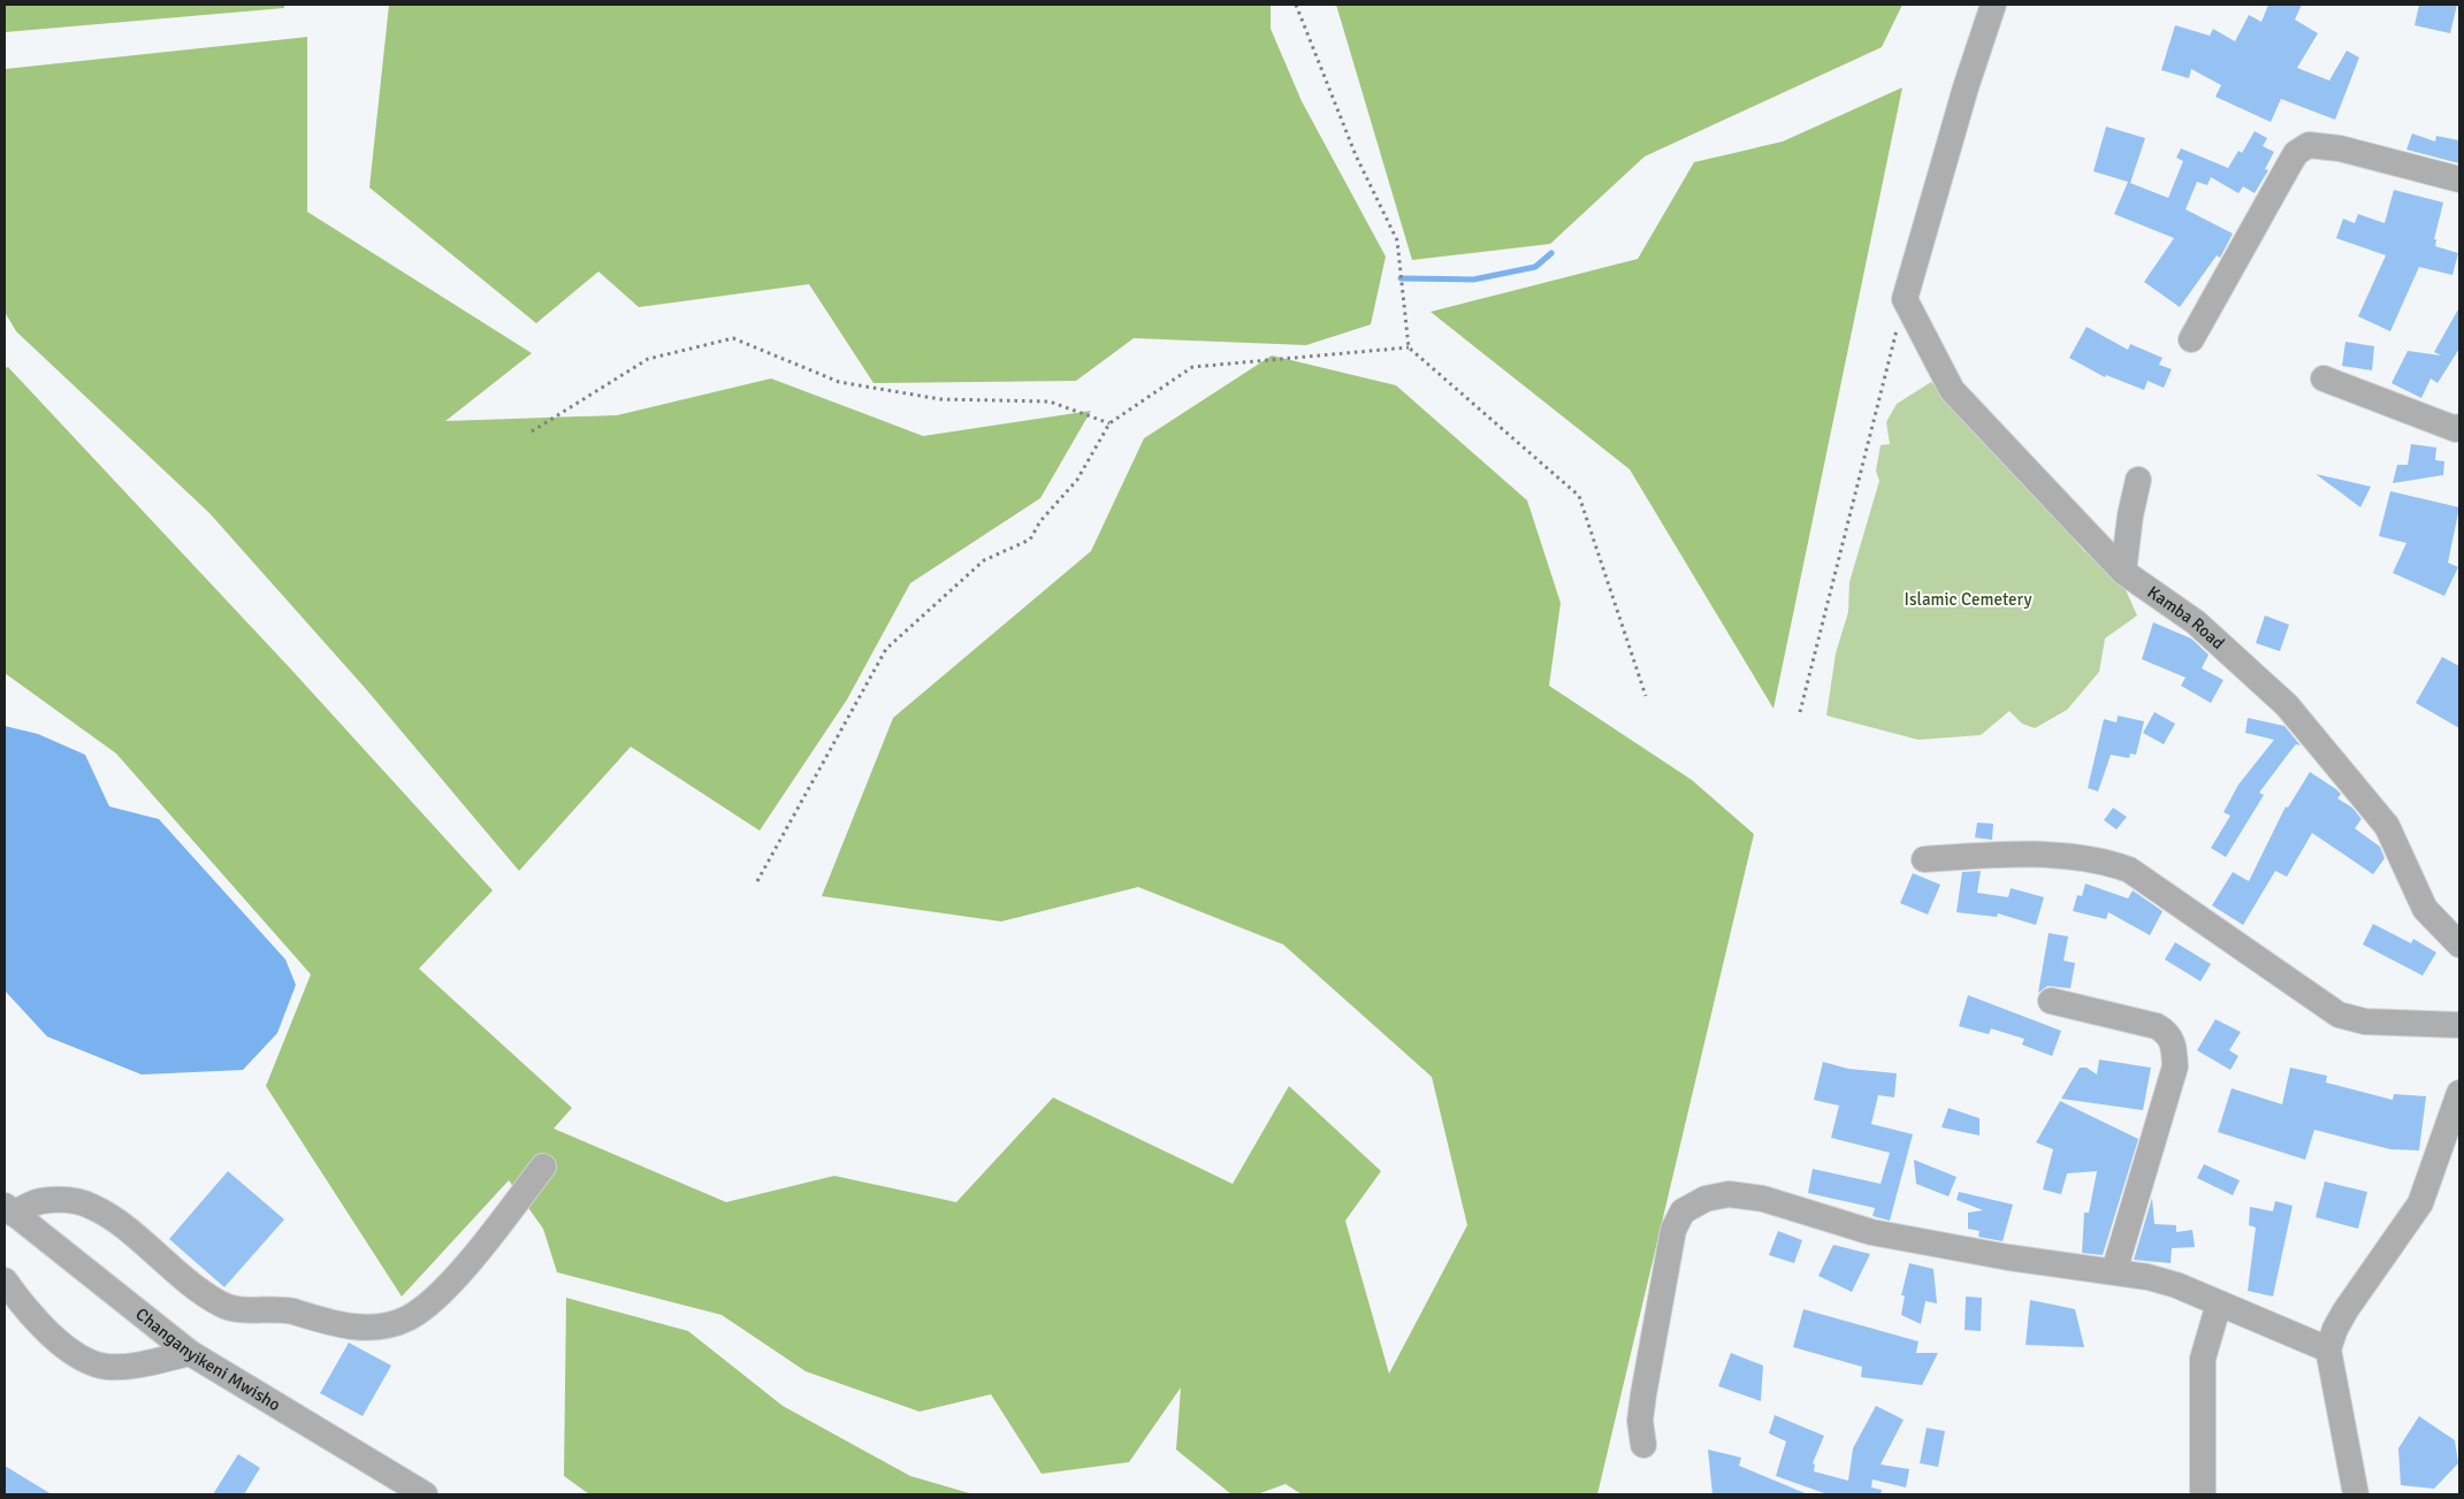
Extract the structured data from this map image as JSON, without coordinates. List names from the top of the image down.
{
  "streets": {
    "street": ["Kamba Road", "Changanyikeni Mwisho"]
  },
  "parks": ["Islamic Cemetery"]
}
